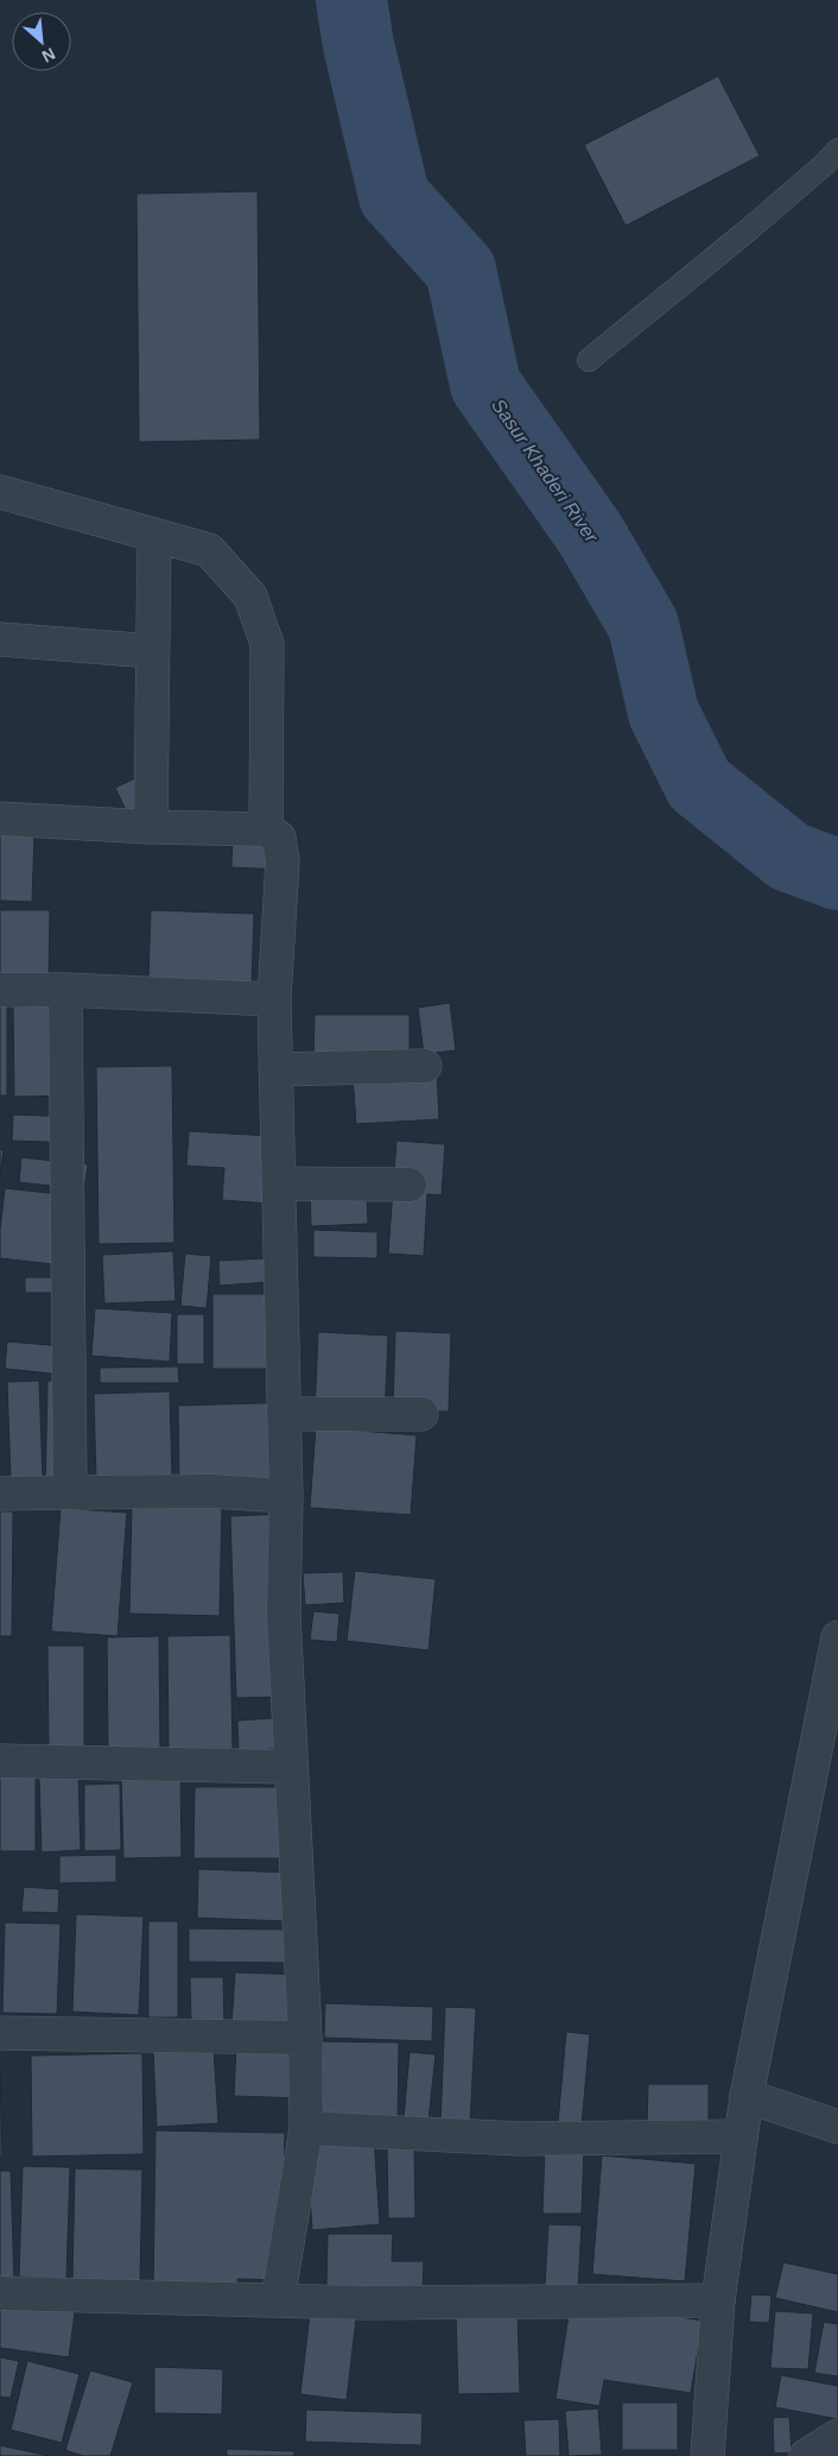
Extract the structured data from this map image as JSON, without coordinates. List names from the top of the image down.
{
  "water": ["Sasur Khaderi River"],
  "north": "bottom right"
}
